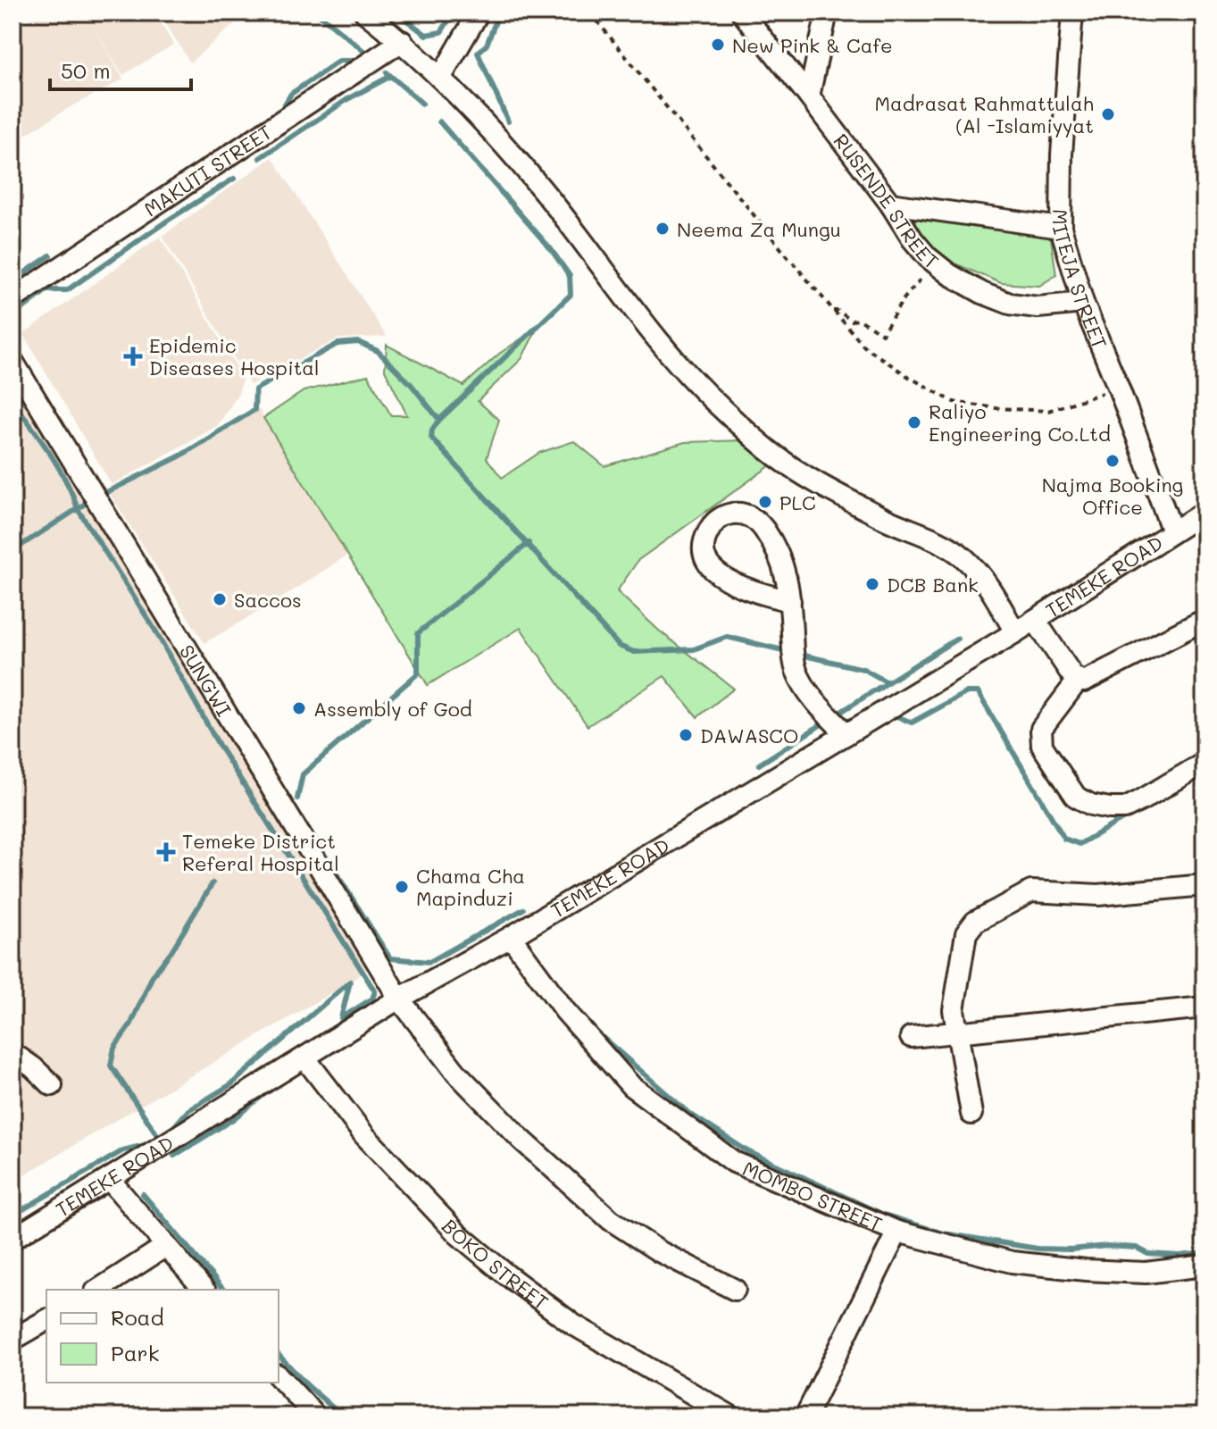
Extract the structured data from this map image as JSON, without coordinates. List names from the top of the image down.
{
  "streets": {
    "street": [
      "MAKUTI STREET",
      "RUSENDE STREET",
      "MITEJA STREET",
      "TEMEKE ROAD",
      "SUNGWI",
      "MOMBO STREET",
      "BOKO STREET"
    ]
  },
  "crossings": [
    ["RUSENDE STREET", "MITEJA STREET"],
    ["MITEJA STREET", "TEMEKE ROAD"],
    ["TEMEKE ROAD", "SUNGWI"],
    ["TEMEKE ROAD", "MOMBO STREET"],
    ["TEMEKE ROAD", "BOKO STREET"]
  ],
  "places": {
    "other": [
      "New Pink & Cafe",
      "Madrasat Rahmattulah (Al -Islamiyyat",
      "Neema Za Mungu",
      "Raliyo Engineering Co.Ltd",
      "Najma Booking Office",
      "PLC",
      "DCB Bank",
      "Saccos",
      "Assembly of God",
      "DAWASCO",
      "Chama Cha Mapinduzi"
    ],
    "health": ["Epidemic Diseases Hospital", "Temeke District Referal Hospital"]
  },
  "legend": ["Road", "Park"],
  "scale_bar": "50 m"
}
